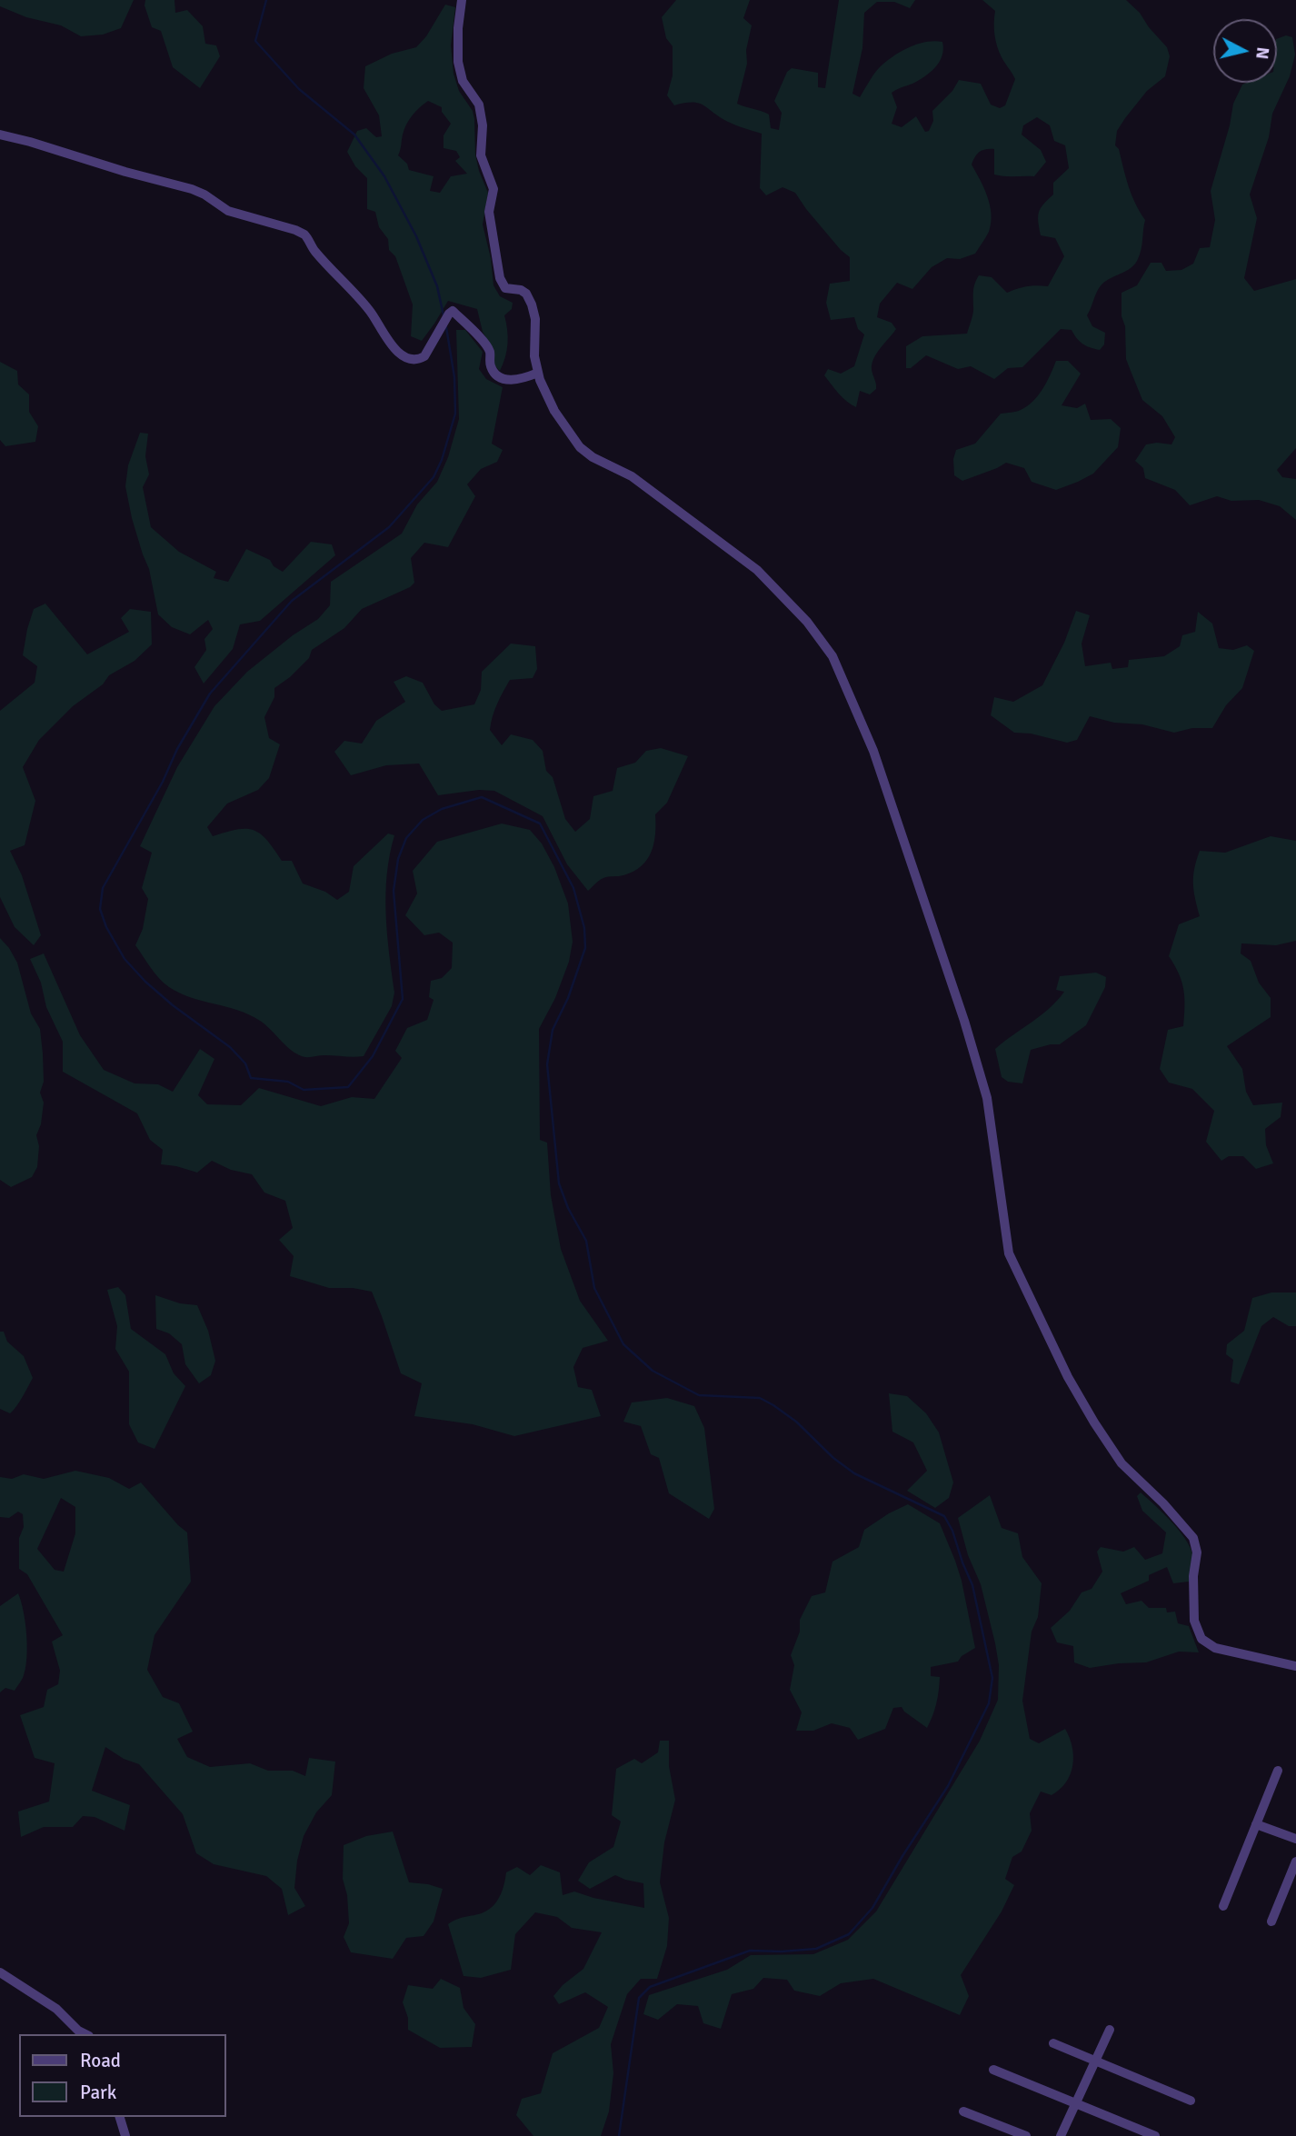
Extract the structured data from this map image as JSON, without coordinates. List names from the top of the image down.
{
  "legend": ["Road", "Park"],
  "north": "right"
}
